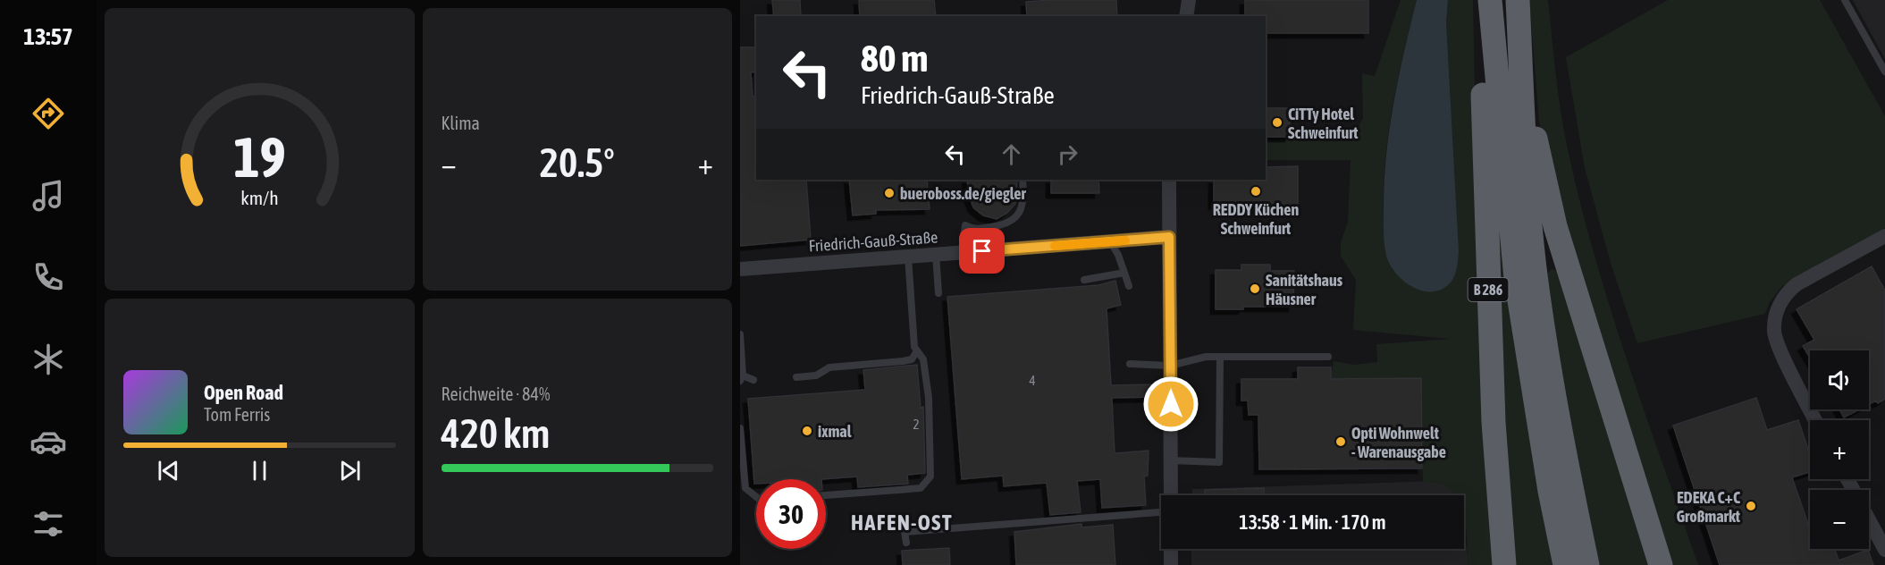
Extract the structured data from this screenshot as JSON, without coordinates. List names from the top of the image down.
{
  "streets": {
    "highway": ["B 286"],
    "street": ["Friedrich-Gauß-Straße"]
  },
  "districts": ["HAFEN-OST"],
  "places": [
    "CiTTy Hotel Schweinfurt",
    "REDDY Küchen Schweinfurt",
    "bueroboss.de/giegler",
    "Sanitätshaus Häusner",
    "ixmal",
    "Opti Wohnwelt - Warenausgabe",
    "EDEKA C+C Großmarkt"
  ],
  "house_numbers": ["4", "2"],
  "page": {
    "tabs": "13:57",
    "tile": [
      "Klima",
      ["Reichweite · 84%", "420 km"]
    ],
    "turn": ["80 m", "Friedrich-Gauß-Straße"],
    "heat": ["−", "20.5°", "+"],
    "map_buttons": ["+", "−"],
    "song": ["Open Road", "Tom Ferris"],
    "limit": "30",
    "trip": "13:58 · 1 Min. · 170 m",
    "gauge": ["19", "km/h"]
  }
}
